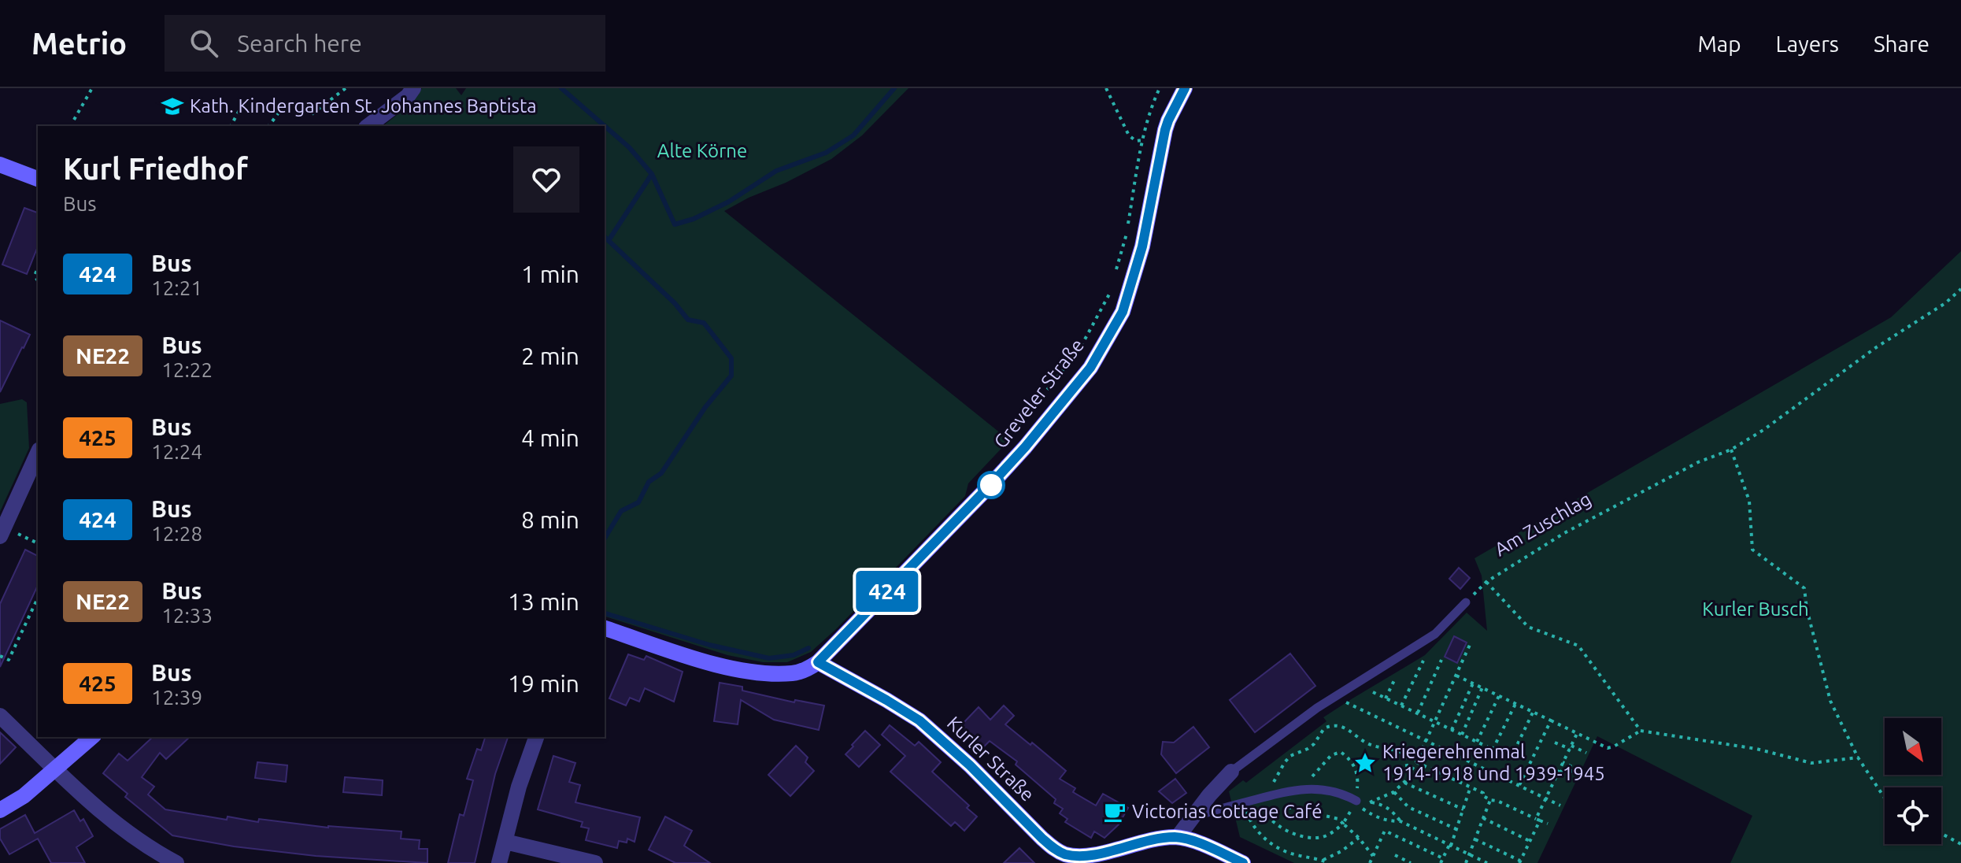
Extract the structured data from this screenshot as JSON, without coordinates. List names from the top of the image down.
{
  "streets": {
    "street": ["Greveler Straße", "Kurler Straße"],
    "path": ["Am Zuschlag"]
  },
  "crossings": [
    ["Greveler Straße", "Kurler Straße"]
  ],
  "parks": ["Alte Körne", "Kurler Busch"],
  "places": {
    "school or university": ["Kath. Kindergarten St. Johannes Baptista"],
    "place": ["Kriegerehrenmal 1914-1918 und 1939-1945"],
    "cafe": ["Victorias Cottage Café"]
  },
  "lines": ["bus line 424"],
  "north": "bottom right",
  "page": {
    "header": "Metrio",
    "search": "Search here",
    "nav": ["Map", "Layers", "Share"],
    "on_map": "424",
    "heading": ["Kurl Friedhof", "Bus"],
    "list": [
      {
        "mark": "424",
        "name": "Bus",
        "note": "12:21",
        "value": "1 min"
      },
      {
        "mark": "NE22",
        "name": "Bus",
        "note": "12:22",
        "value": "2 min"
      },
      {
        "mark": "425",
        "name": "Bus",
        "note": "12:24",
        "value": "4 min"
      },
      {
        "mark": "424",
        "name": "Bus",
        "note": "12:28",
        "value": "8 min"
      },
      {
        "mark": "NE22",
        "name": "Bus",
        "note": "12:33",
        "value": "13 min"
      },
      {
        "mark": "425",
        "name": "Bus",
        "note": "12:39",
        "value": "19 min"
      }
    ]
  }
}
